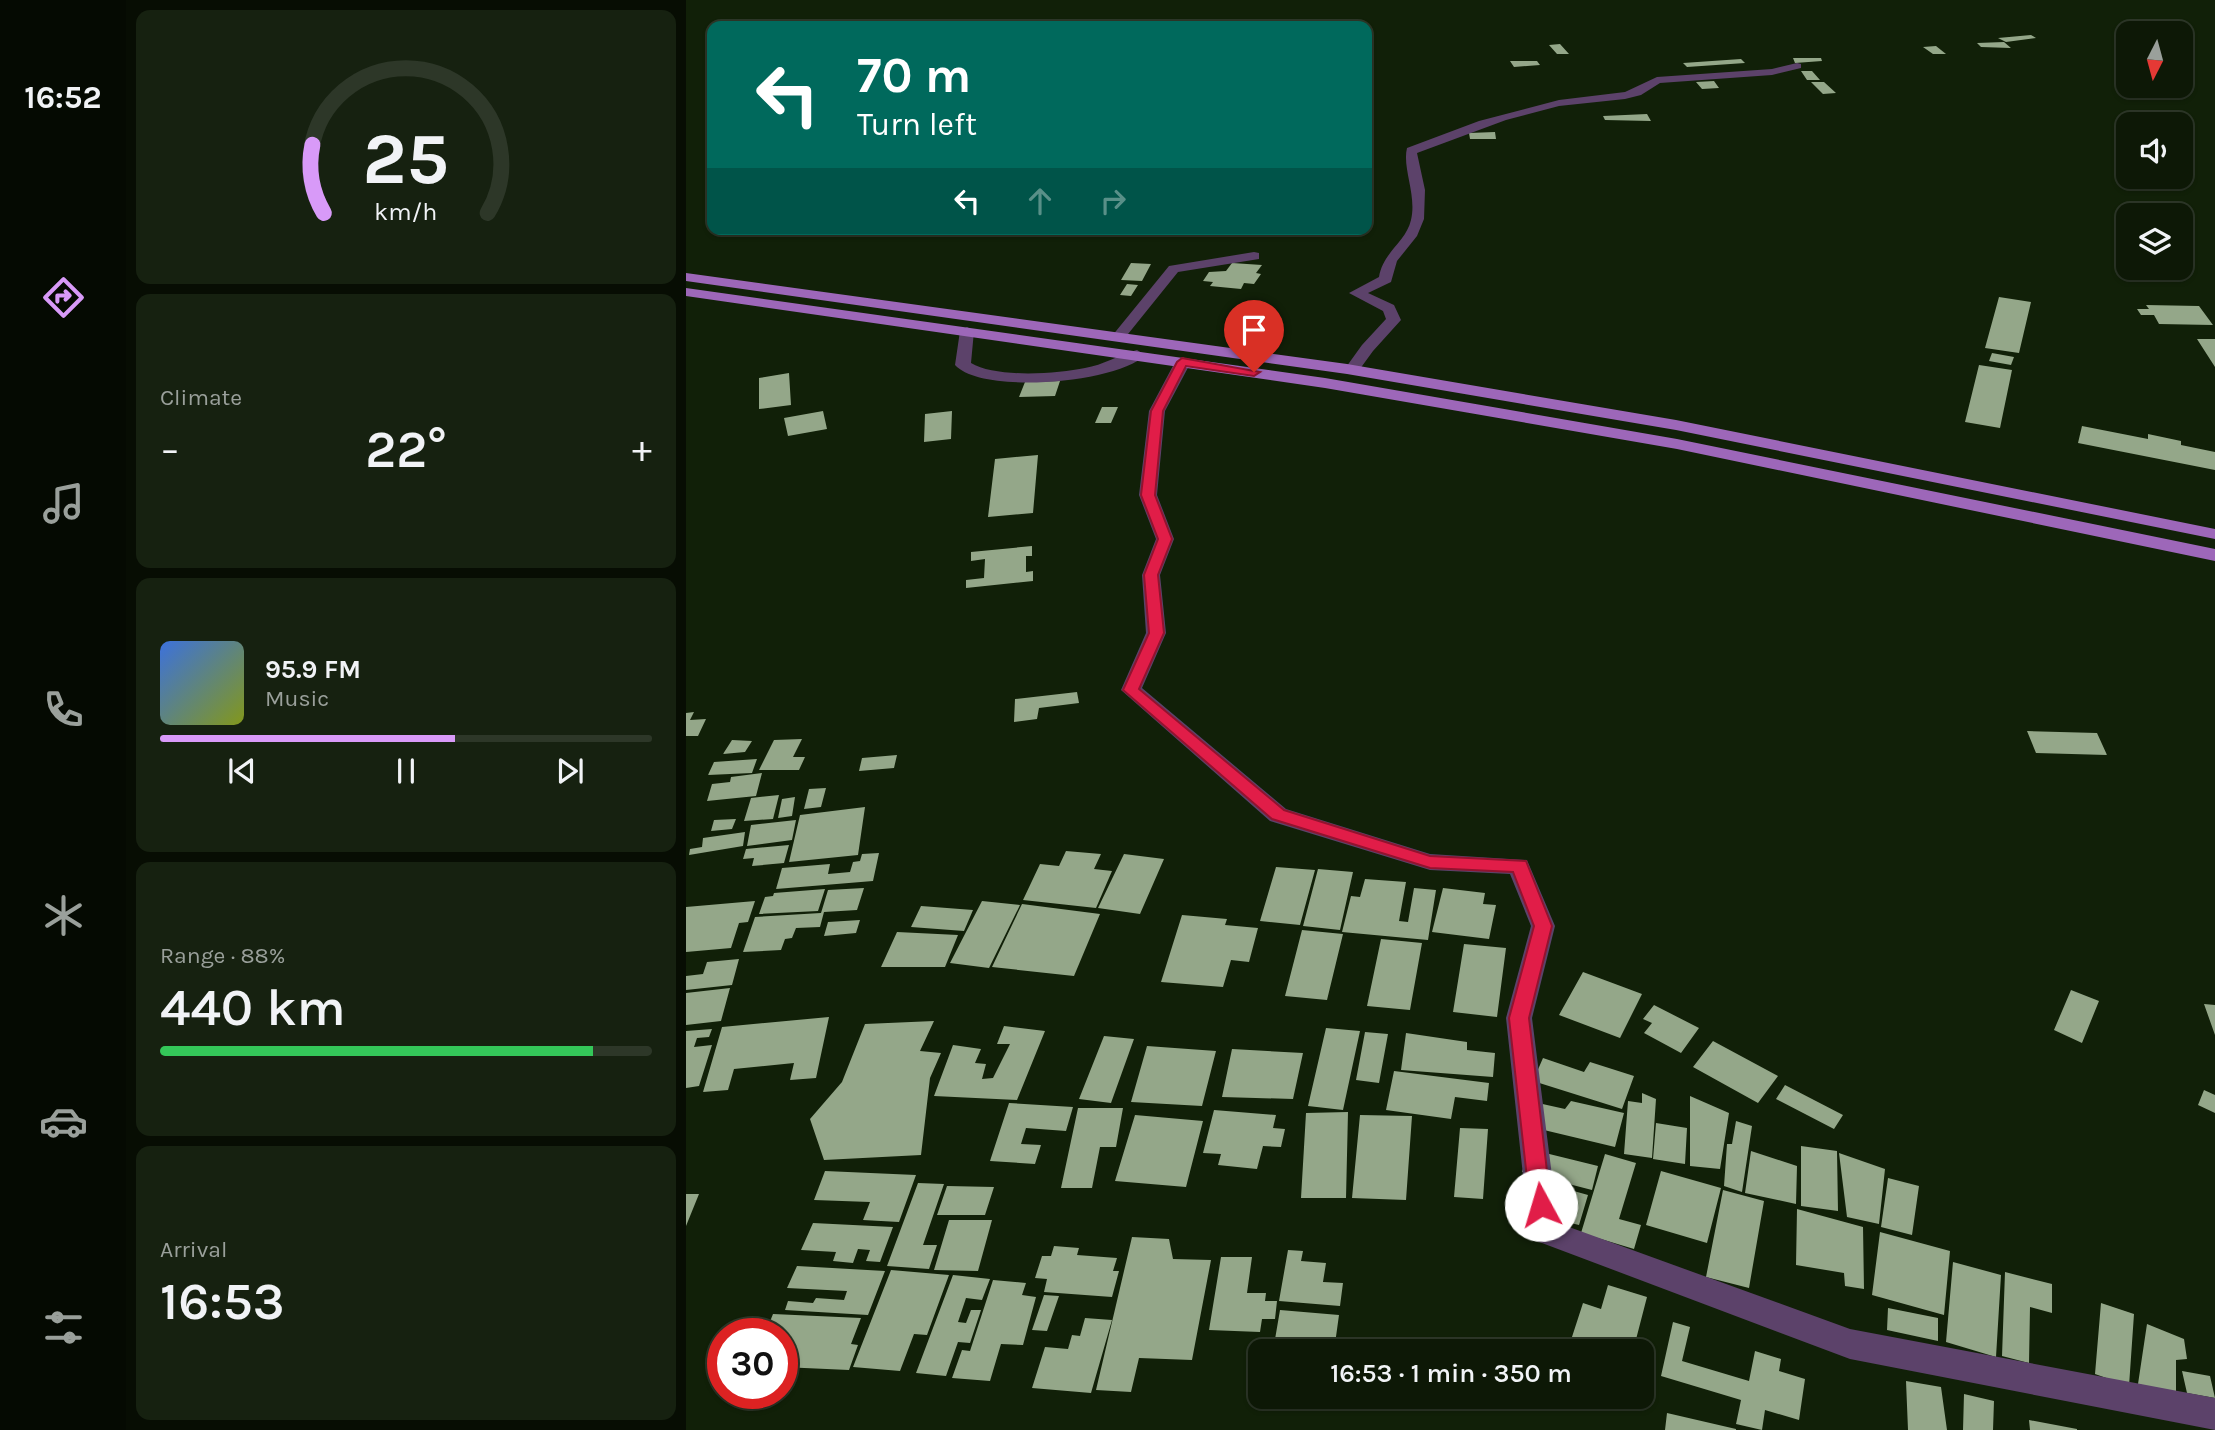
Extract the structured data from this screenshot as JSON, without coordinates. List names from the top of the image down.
{
  "north": "bottom",
  "page": {
    "tabs": "16:52",
    "turn": ["70 m", "Turn left"],
    "tile": [
      "Climate",
      ["Range · 88%", "440 km"],
      ["Arrival", "16:53"]
    ],
    "heat": ["−", "22°", "+"],
    "song": ["95.9 FM", "Music"],
    "limit": "30",
    "trip": "16:53 · 1 min · 350 m",
    "gauge": ["25", "km/h"]
  }
}
